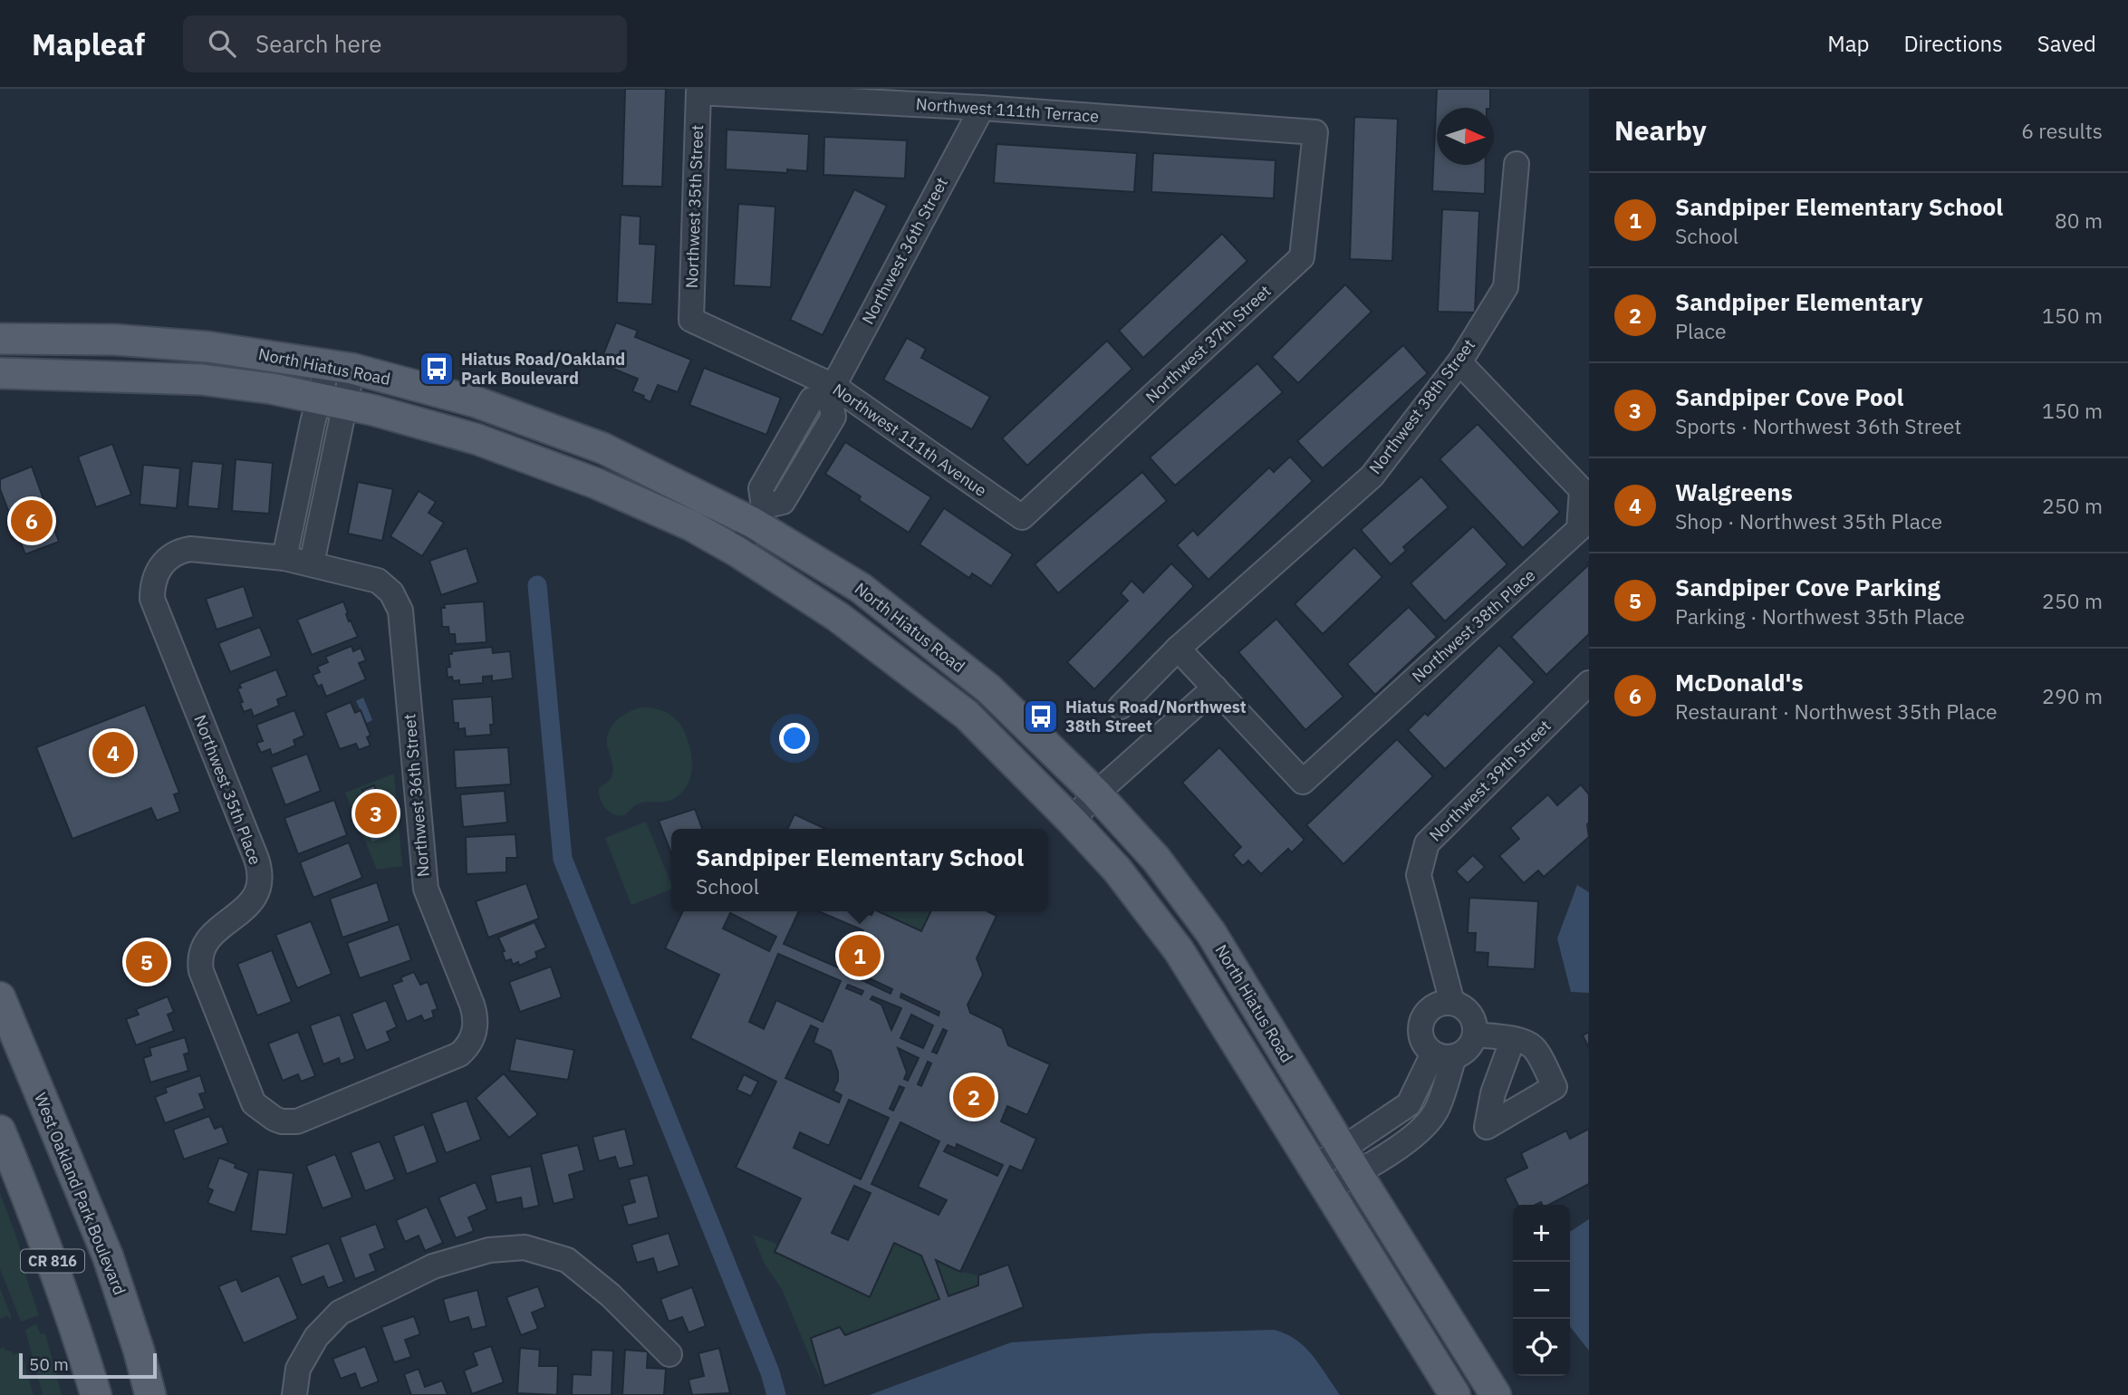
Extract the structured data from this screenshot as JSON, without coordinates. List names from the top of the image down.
{
  "streets": {
    "main road": ["North Hiatus Road", "West Oakland Park Boulevard", "CR 816"],
    "street": [
      "Northwest 111th Terrace",
      "Northwest 35th Street",
      "Northwest 36th Street",
      "Northwest 37th Street",
      "Northwest 38th Street",
      "Northwest 111th Avenue",
      "Northwest 38th Place",
      "Northwest 39th Street",
      "Northwest 35th Place"
    ]
  },
  "crossings": [
    ["Northwest 111th Terrace", "Northwest 35th Street"],
    ["Northwest 111th Terrace", "Northwest 36th Street"],
    ["Northwest 111th Terrace", "Northwest 37th Street"],
    ["Northwest 35th Street", "Northwest 111th Avenue"],
    ["Northwest 36th Street", "North Hiatus Road"],
    ["Northwest 36th Street", "Northwest 111th Avenue"],
    ["Northwest 36th Street", "Northwest 35th Place"],
    ["Northwest 37th Street", "Northwest 111th Avenue"],
    ["Northwest 38th Street", "Northwest 38th Place"]
  ],
  "places": {
    "bus stop": ["Hiatus Road/Oakland Park Boulevard", "Hiatus Road/Northwest 38th Street"]
  },
  "scale_bar": "50 m",
  "north": "right",
  "page": {
    "header": "Mapleaf",
    "search": "Search here",
    "nav": ["Map", "Directions", "Saved"],
    "heading": ["Nearby", "6 results"],
    "list": [
      {
        "mark": "1",
        "name": "Sandpiper Elementary School",
        "note": "School",
        "value": "80 m"
      },
      {
        "mark": "2",
        "name": "Sandpiper Elementary",
        "note": "Place",
        "value": "150 m"
      },
      {
        "mark": "3",
        "name": "Sandpiper Cove Pool",
        "note": "Sports · Northwest 36th Street",
        "value": "150 m"
      },
      {
        "mark": "4",
        "name": "Walgreens",
        "note": "Shop · Northwest 35th Place",
        "value": "250 m"
      },
      {
        "mark": "5",
        "name": "Sandpiper Cove Parking",
        "note": "Parking · Northwest 35th Place",
        "value": "250 m"
      },
      {
        "mark": "6",
        "name": "McDonald's",
        "note": "Restaurant · Northwest 35th Place",
        "value": "290 m"
      }
    ],
    "pins": [
      "6",
      "4",
      "3",
      "1",
      "5",
      "2"
    ],
    "popup": ["Sandpiper Elementary School", "School"],
    "map_buttons": ["+", "−"],
    "scale": "50 m"
  }
}
